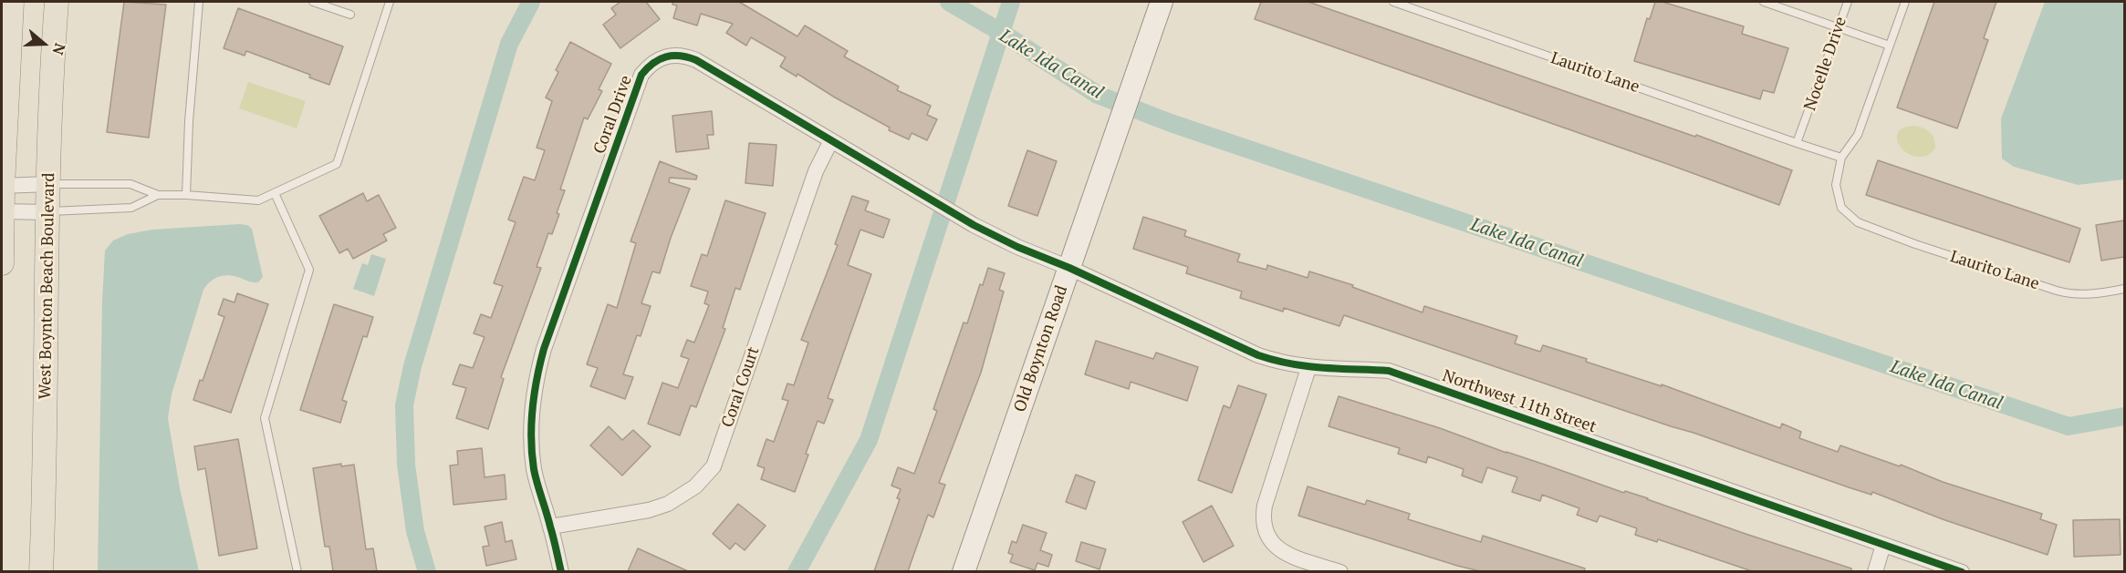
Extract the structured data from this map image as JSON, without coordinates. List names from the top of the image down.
{
  "streets": {
    "main road": ["West Boynton Beach Boulevard"],
    "street": [
      "Coral Drive",
      "Old Boynton Road",
      "Coral Court",
      "Northwest 11th Street"
    ],
    "lane": ["Nocelle Drive", "Laurito Lane"]
  },
  "crossings": [
    ["Nocelle Drive", "Laurito Lane"],
    ["Coral Drive", "Old Boynton Road"],
    ["Coral Drive", "Coral Court"],
    ["Coral Drive", "Northwest 11th Street"],
    ["Old Boynton Road", "Northwest 11th Street"]
  ],
  "water": ["Lake Ida Canal"],
  "north": "right"
}
